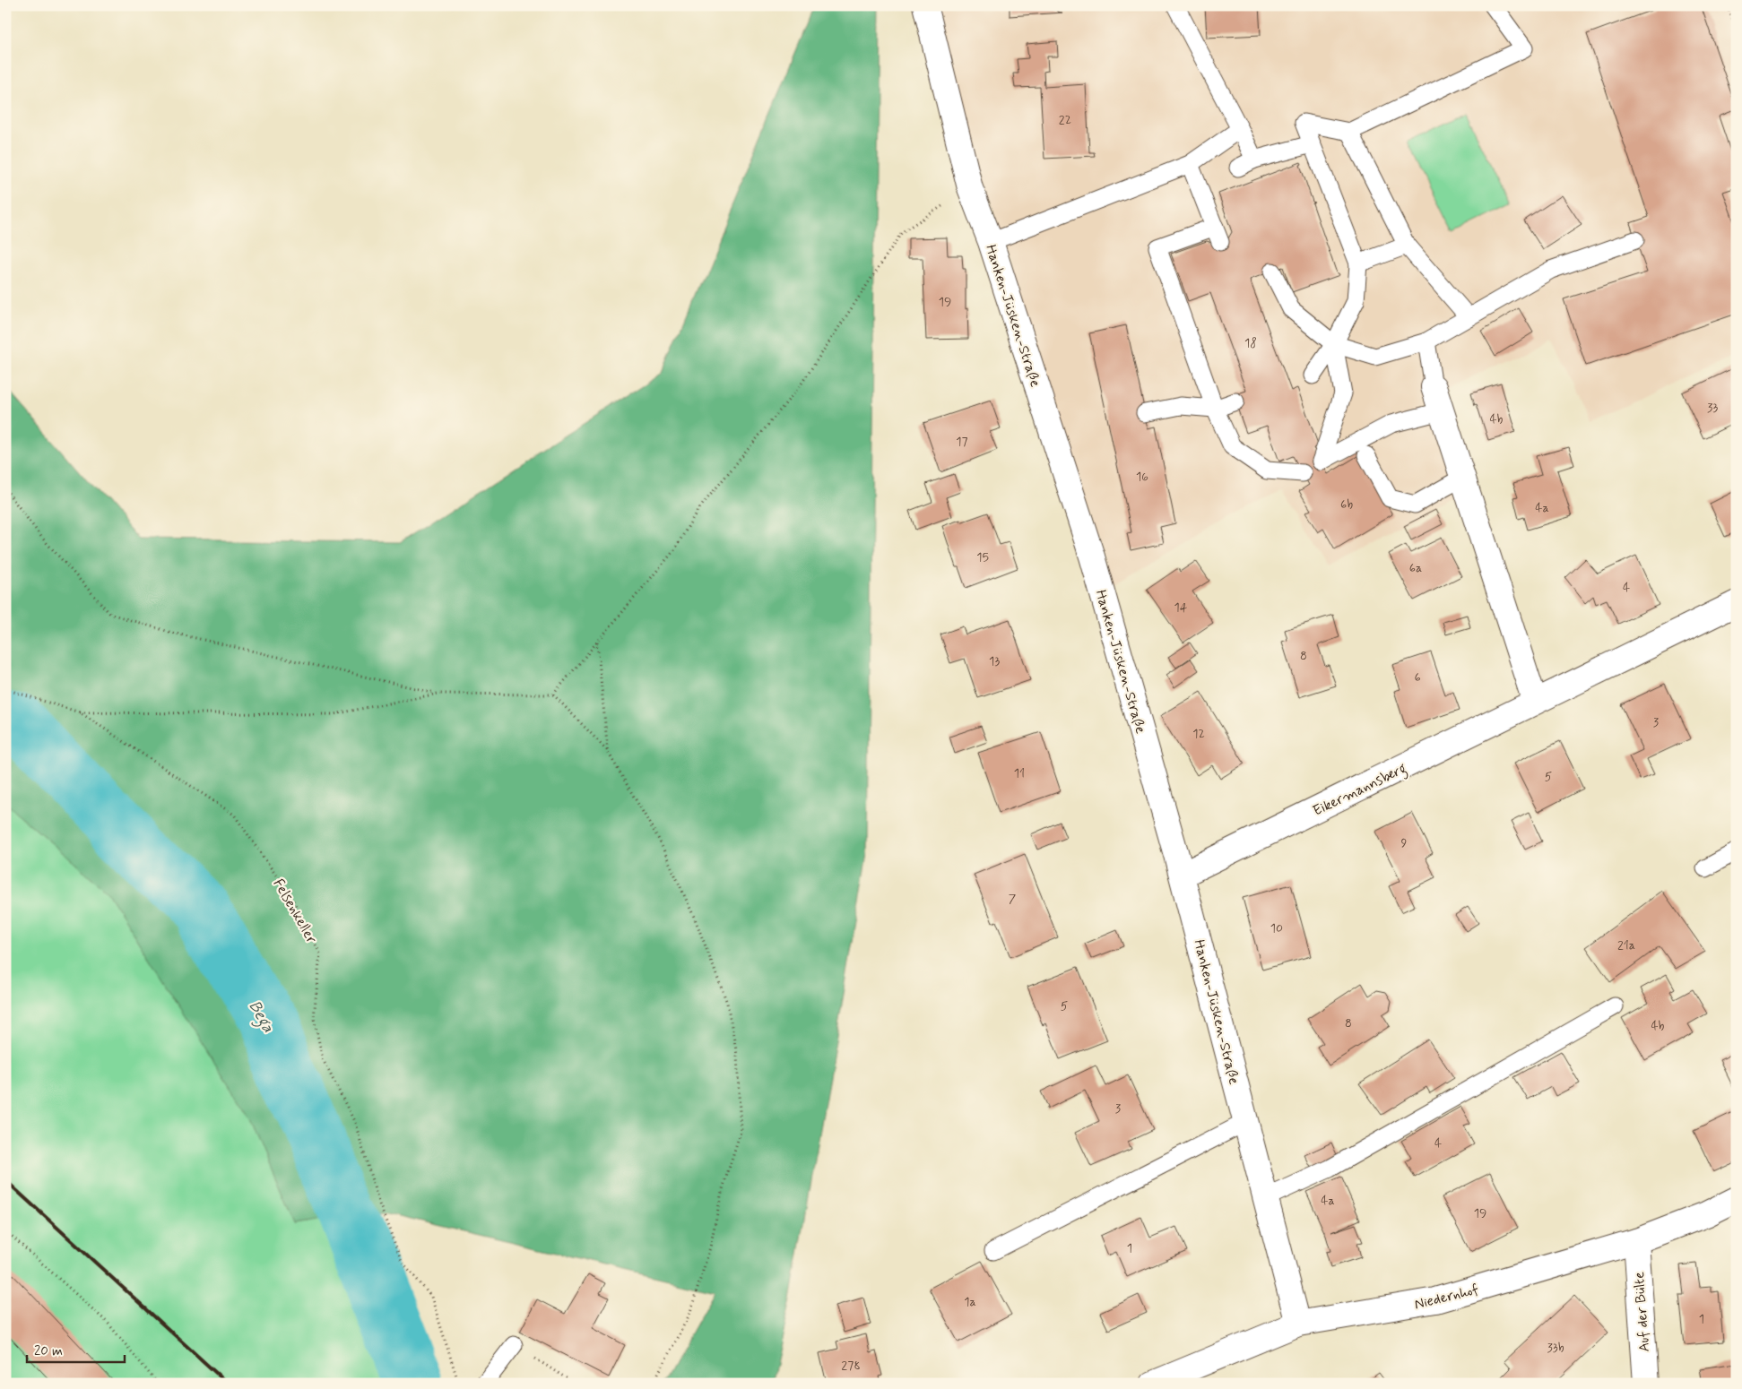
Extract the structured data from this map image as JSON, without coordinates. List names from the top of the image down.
{
  "streets": {
    "street": [
      "Hanken-Jüsken-Straße",
      "Eikermannsberg",
      "Niedernhof",
      "Auf der Bülte"
    ],
    "path": ["Felsenkeller"]
  },
  "crossings": [
    ["Hanken-Jüsken-Straße", "Eikermannsberg"],
    ["Hanken-Jüsken-Straße", "Niedernhof"],
    ["Niedernhof", "Auf der Bülte"]
  ],
  "water": ["Bega"],
  "house_numbers": [
    "22",
    "19",
    "18",
    "33",
    "4b",
    "17",
    "16",
    "6b",
    "4a",
    "15",
    "6a",
    "4",
    "14",
    "8",
    "13",
    "6",
    "3",
    "12",
    "11",
    "5",
    "9",
    "7",
    "10",
    "21a",
    "5",
    "8",
    "4b",
    "3",
    "4",
    "4a",
    "19",
    "1",
    "1a",
    "1",
    "33b",
    "278"
  ],
  "scale_bar": "20 m"
}
